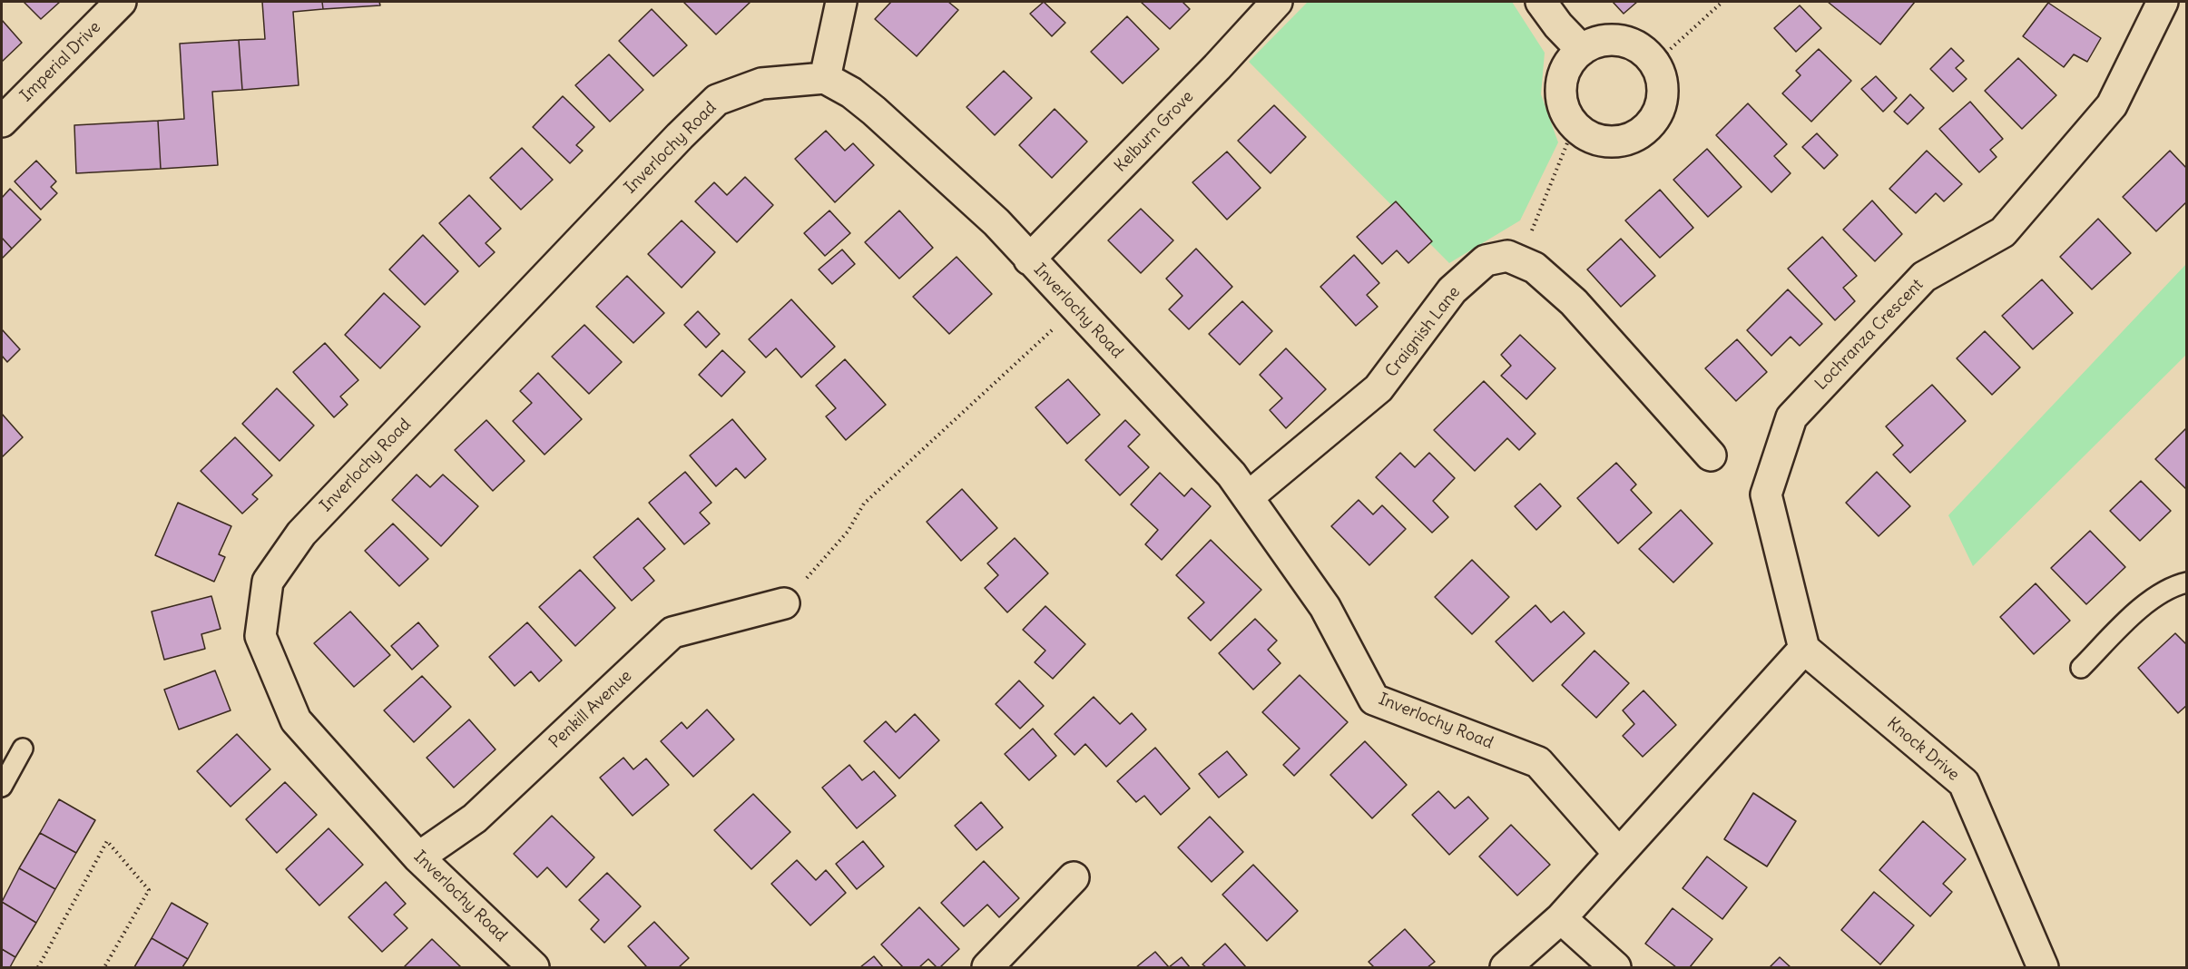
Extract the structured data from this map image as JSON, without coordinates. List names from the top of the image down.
{
  "streets": {
    "street": [
      "Imperial Drive",
      "Kelburn Grove",
      "Inverlochy Road",
      "Craignish Lane",
      "Lochranza Crescent",
      "Penkill Avenue",
      "Knock Drive"
    ]
  },
  "crossings": [
    ["Kelburn Grove", "Inverlochy Road"],
    ["Inverlochy Road", "Craignish Lane"],
    ["Inverlochy Road", "Penkill Avenue"],
    ["Lochranza Crescent", "Knock Drive"]
  ]
}
